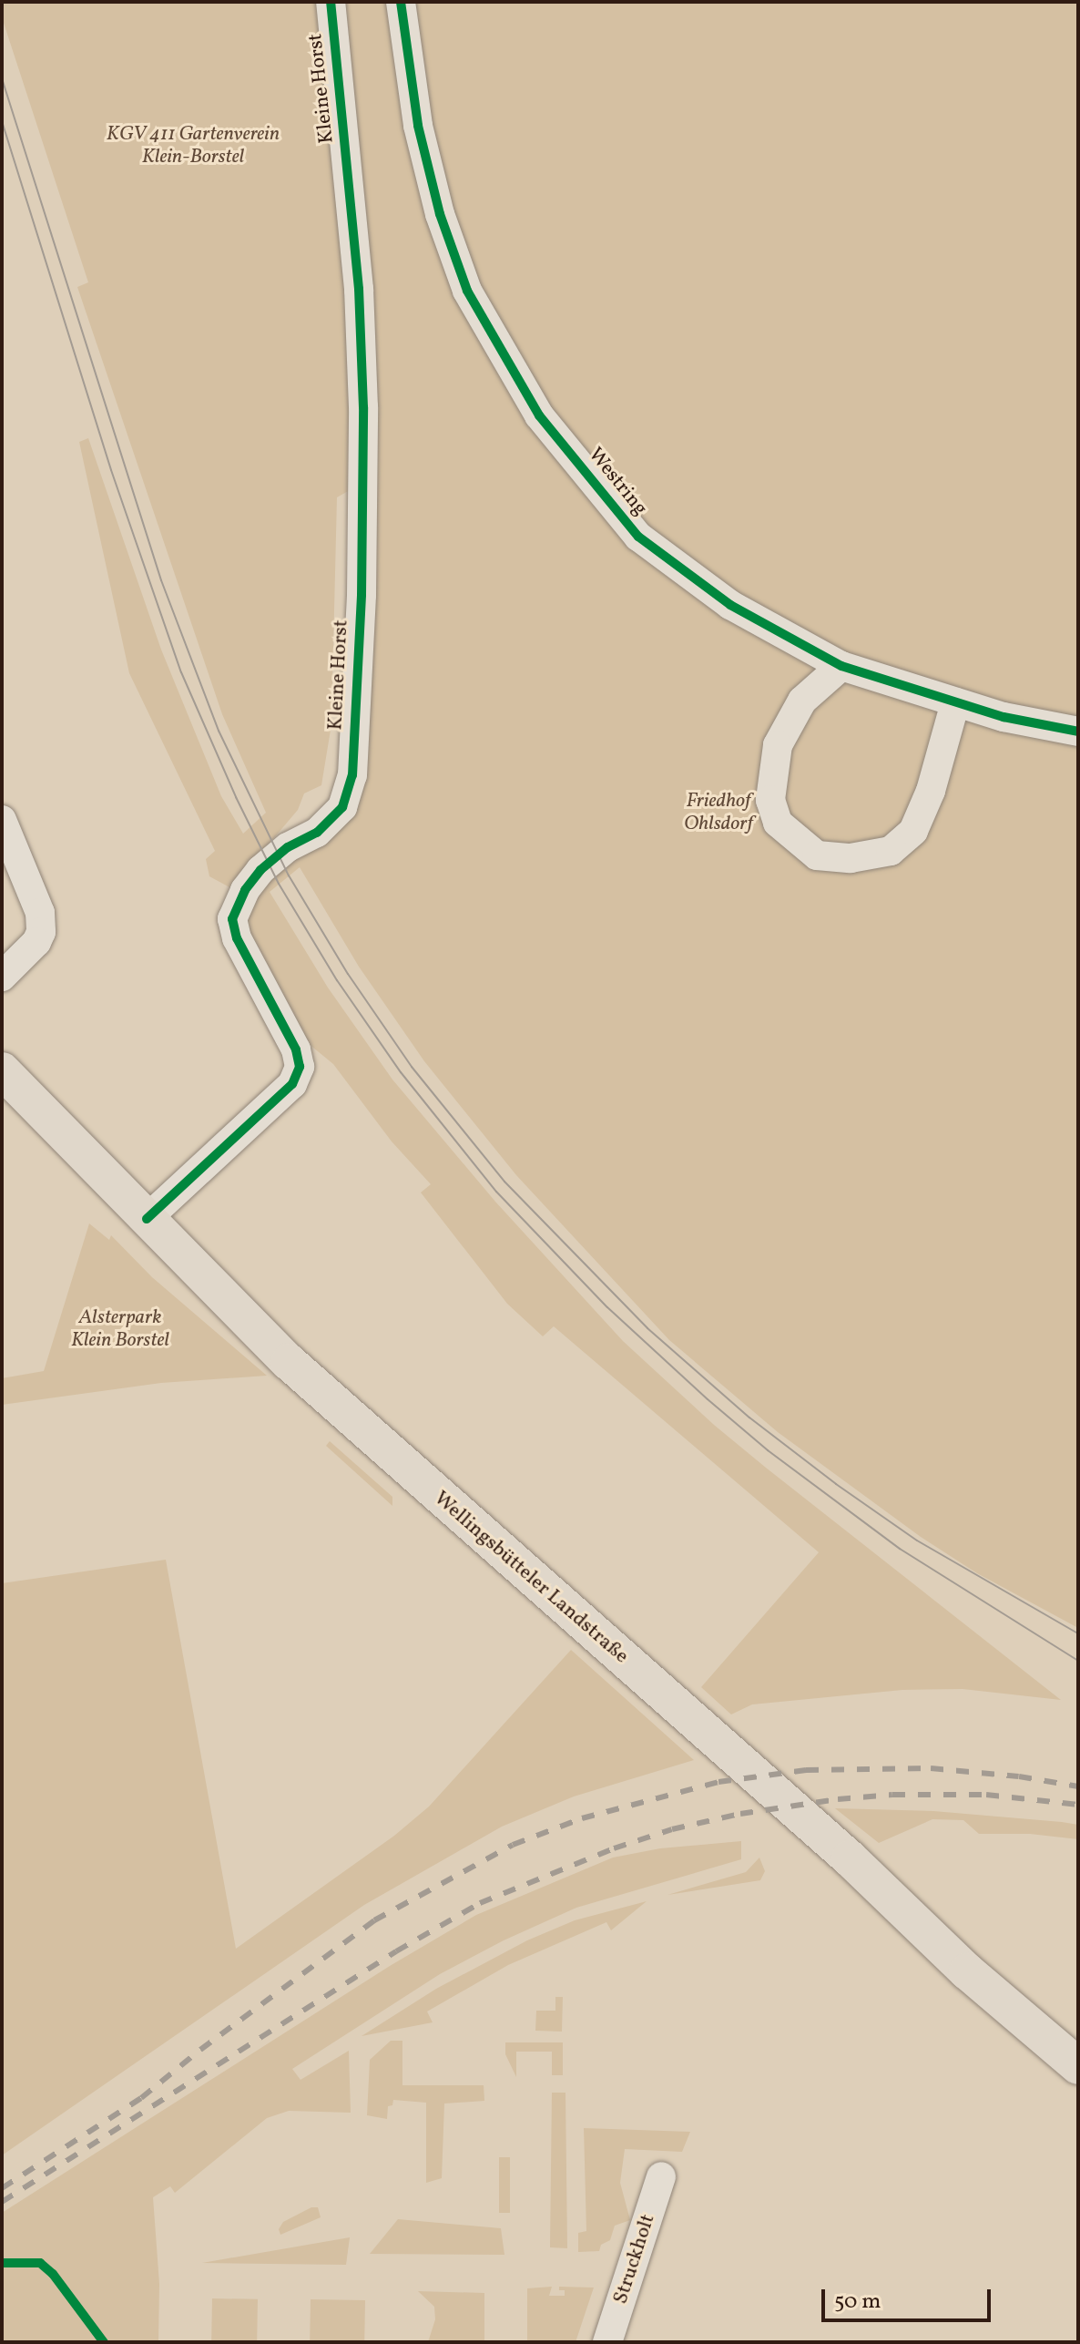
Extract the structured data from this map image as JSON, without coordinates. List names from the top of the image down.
{
  "streets": {
    "main road": ["Wellingsbütteler Landstraße"],
    "street": ["Kleine Horst", "Westring", "Struckholt"]
  },
  "crossings": [
    ["Kleine Horst", "Wellingsbütteler Landstraße"]
  ],
  "parks": ["KGV 411 Gartenverein Klein-Borstel", "Friedhof Ohlsdorf", "Alsterpark Klein Borstel"],
  "scale_bar": "50 m"
}
